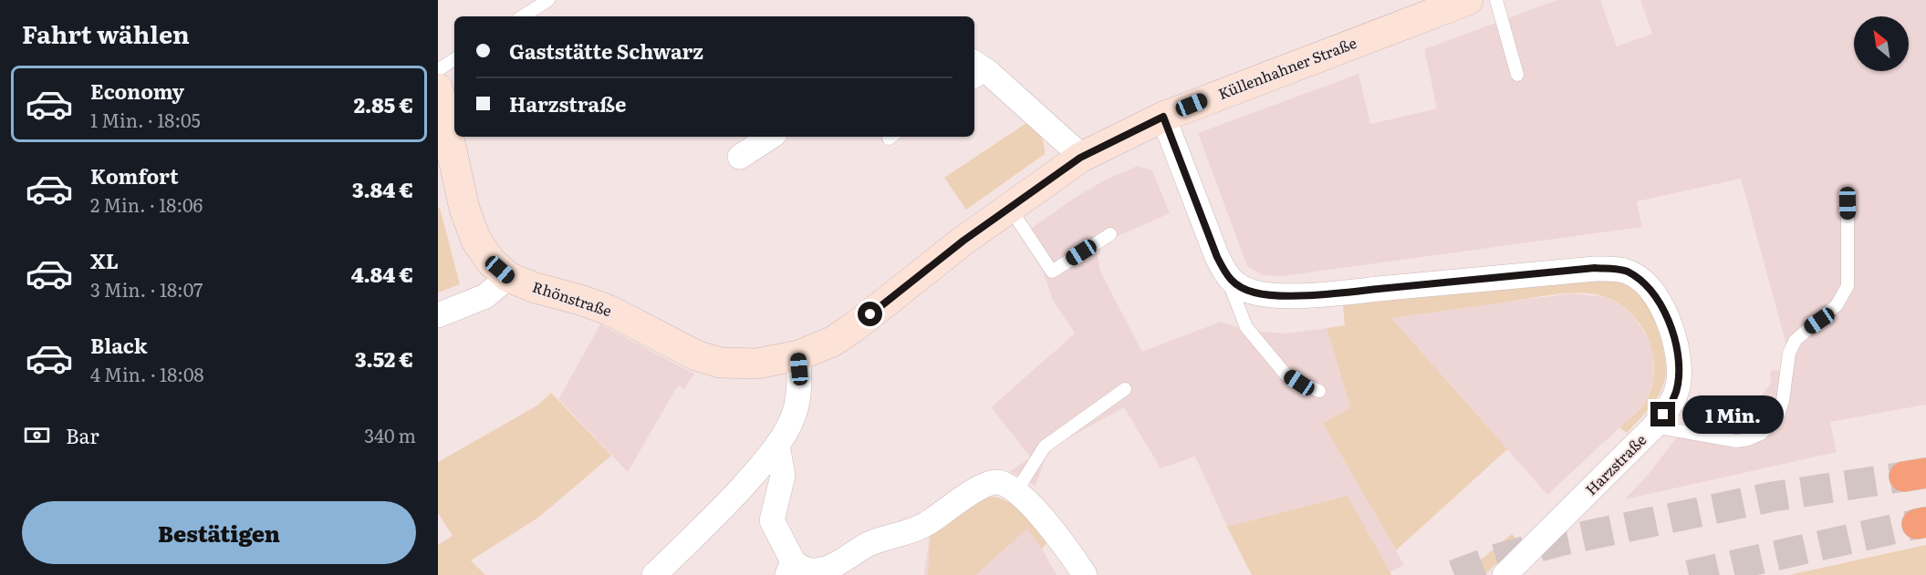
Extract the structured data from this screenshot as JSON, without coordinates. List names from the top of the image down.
{
  "streets": {
    "street": ["Küllenhahner Straße", "Rhönstraße", "Harzstraße"]
  },
  "crossings": [
    ["Küllenhahner Straße", "Rhönstraße"]
  ],
  "north": "top left",
  "page": {
    "heading": "Fahrt wählen",
    "banner": ["Gaststätte Schwarz", "Harzstraße"],
    "list": [
      {
        "name": "Economy",
        "note": "1 Min. · 18:05",
        "value": "2.85 €"
      },
      {
        "name": "Komfort",
        "note": "2 Min. · 18:06",
        "value": "3.84 €"
      },
      {
        "name": "XL",
        "note": "3 Min. · 18:07",
        "value": "4.84 €"
      },
      {
        "name": "Black",
        "note": "4 Min. · 18:08",
        "value": "3.52 €"
      }
    ],
    "bubble": "1 Min.",
    "pay": ["Bar", "340 m"],
    "buttons": "Bestätigen"
  }
}
